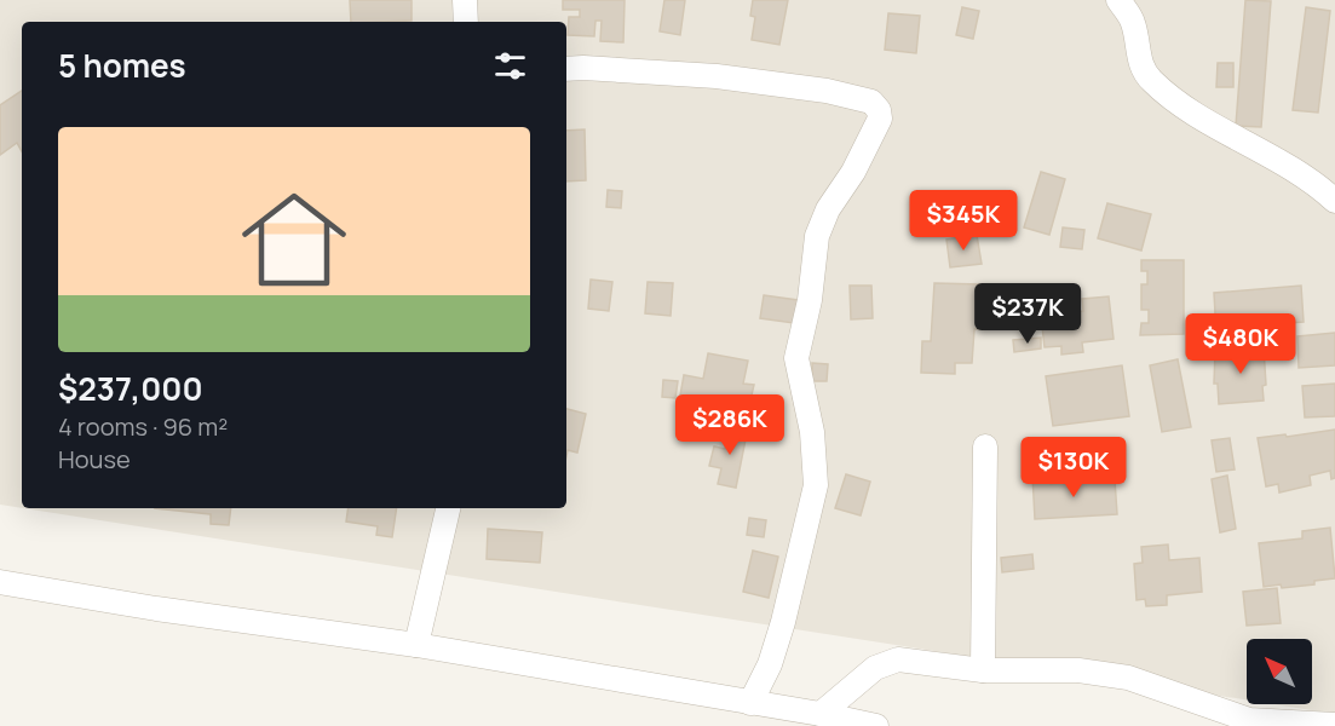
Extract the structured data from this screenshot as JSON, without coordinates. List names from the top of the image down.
{
  "north": "top left",
  "page": {
    "heading": "5 homes",
    "list": [
      {
        "name": "$237,000",
        "note": "4 rooms · 96 m² · House"
      }
    ],
    "price": [
      "$345K",
      "$237K",
      "$480K",
      "$286K",
      "$130K"
    ]
  }
}
